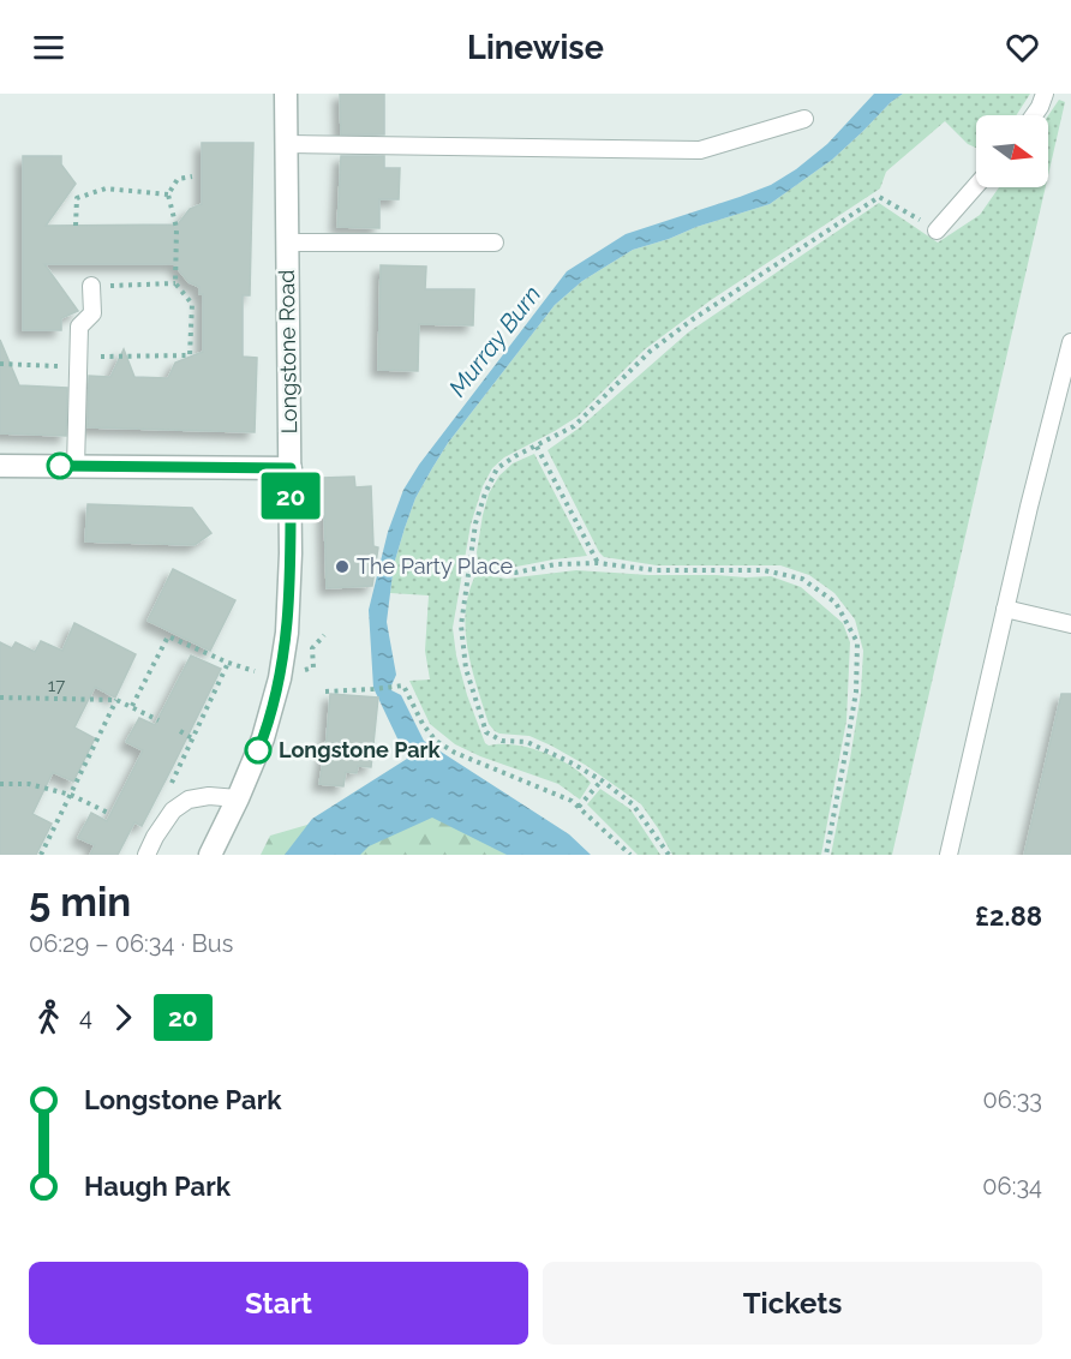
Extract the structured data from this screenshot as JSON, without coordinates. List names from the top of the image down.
{
  "streets": {
    "street": ["Longstone Road"]
  },
  "water": ["Murray Burn"],
  "places": ["The Party Place", "Longstone Park"],
  "lines": ["bus line 20"],
  "house_numbers": ["17"],
  "north": "right",
  "page": {
    "header": "Linewise",
    "on_map": "20",
    "heading": ["5 min", "06:29 – 06:34 · Bus", "£2.88"],
    "legs": ["4", "20"],
    "list": [
      {
        "name": "Longstone Park",
        "value": "06:33"
      },
      {
        "name": "Haugh Park",
        "value": "06:34"
      }
    ],
    "buttons": ["Start", "Tickets"]
  }
}
